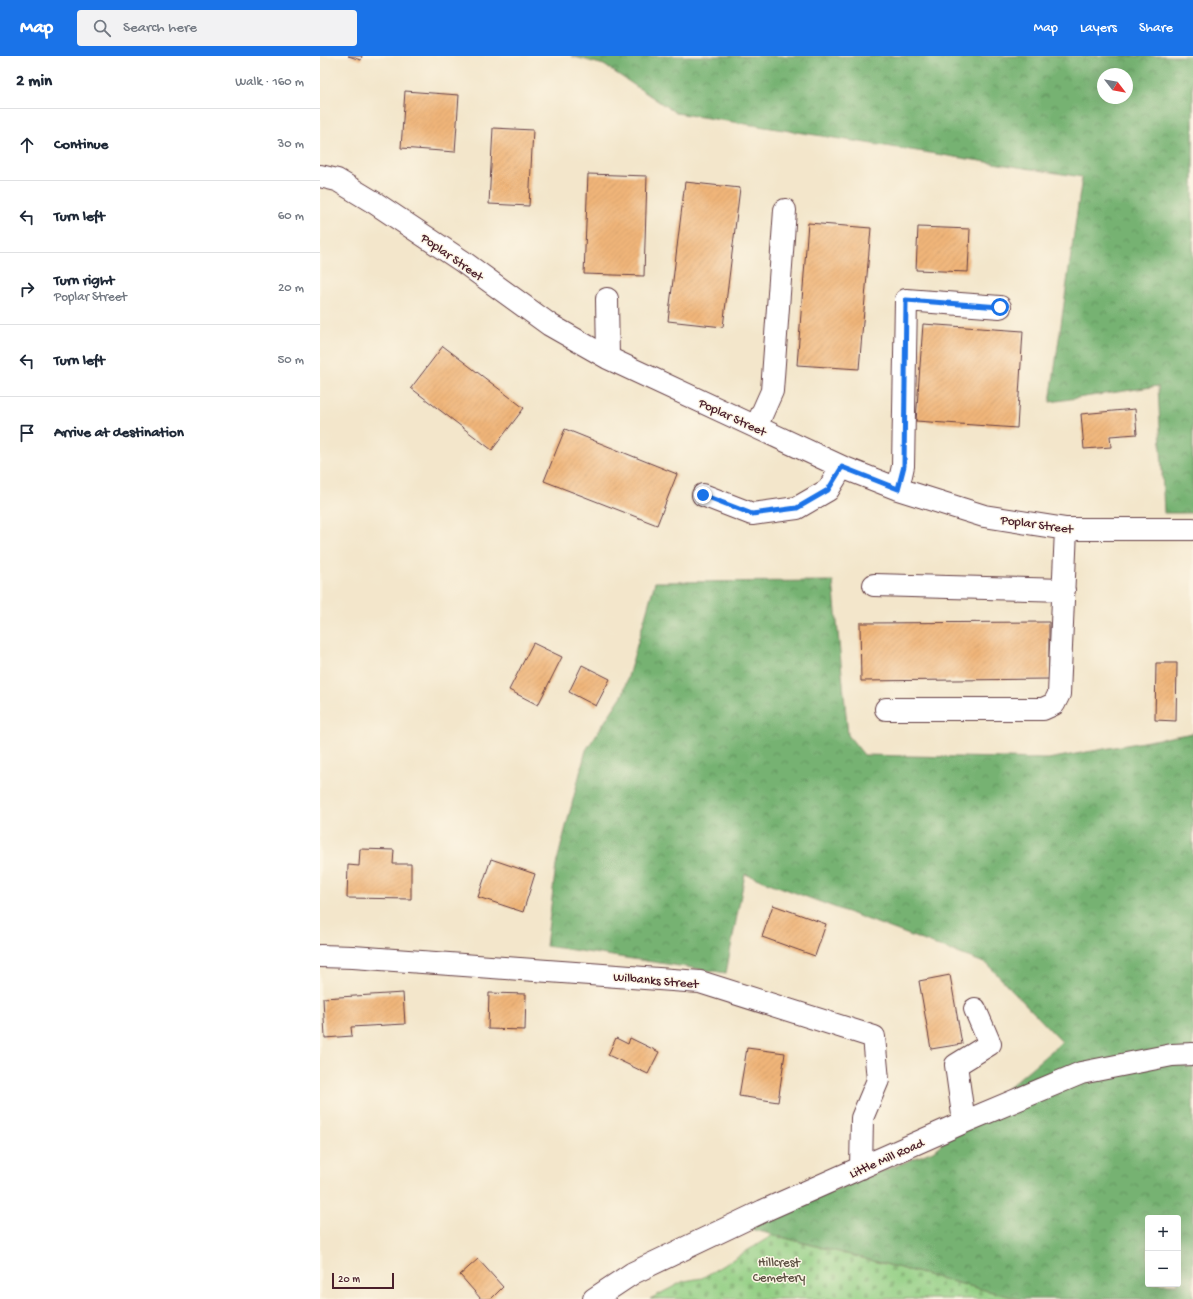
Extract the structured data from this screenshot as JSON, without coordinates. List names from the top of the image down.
{
  "streets": {
    "street": ["Poplar Street", "Wilbanks Street", "Little Mill Road"]
  },
  "crossings": [
    ["Wilbanks Street", "Little Mill Road"]
  ],
  "parks": ["Hillcrest Cemetery"],
  "scale_bar": "20 m",
  "north": "bottom right",
  "page": {
    "header": "Map",
    "search": "Search here",
    "nav": ["Map", "Layers", "Share"],
    "heading": ["2 min", "Walk · 160 m"],
    "list": [
      ["Continue", "30 m"],
      ["Turn left", "60 m"],
      ["Turn right", "Poplar Street", "20 m"],
      ["Turn left", "50 m"],
      "Arrive at destination"
    ],
    "map_buttons": ["+", "−"],
    "scale": "20 m"
  }
}
